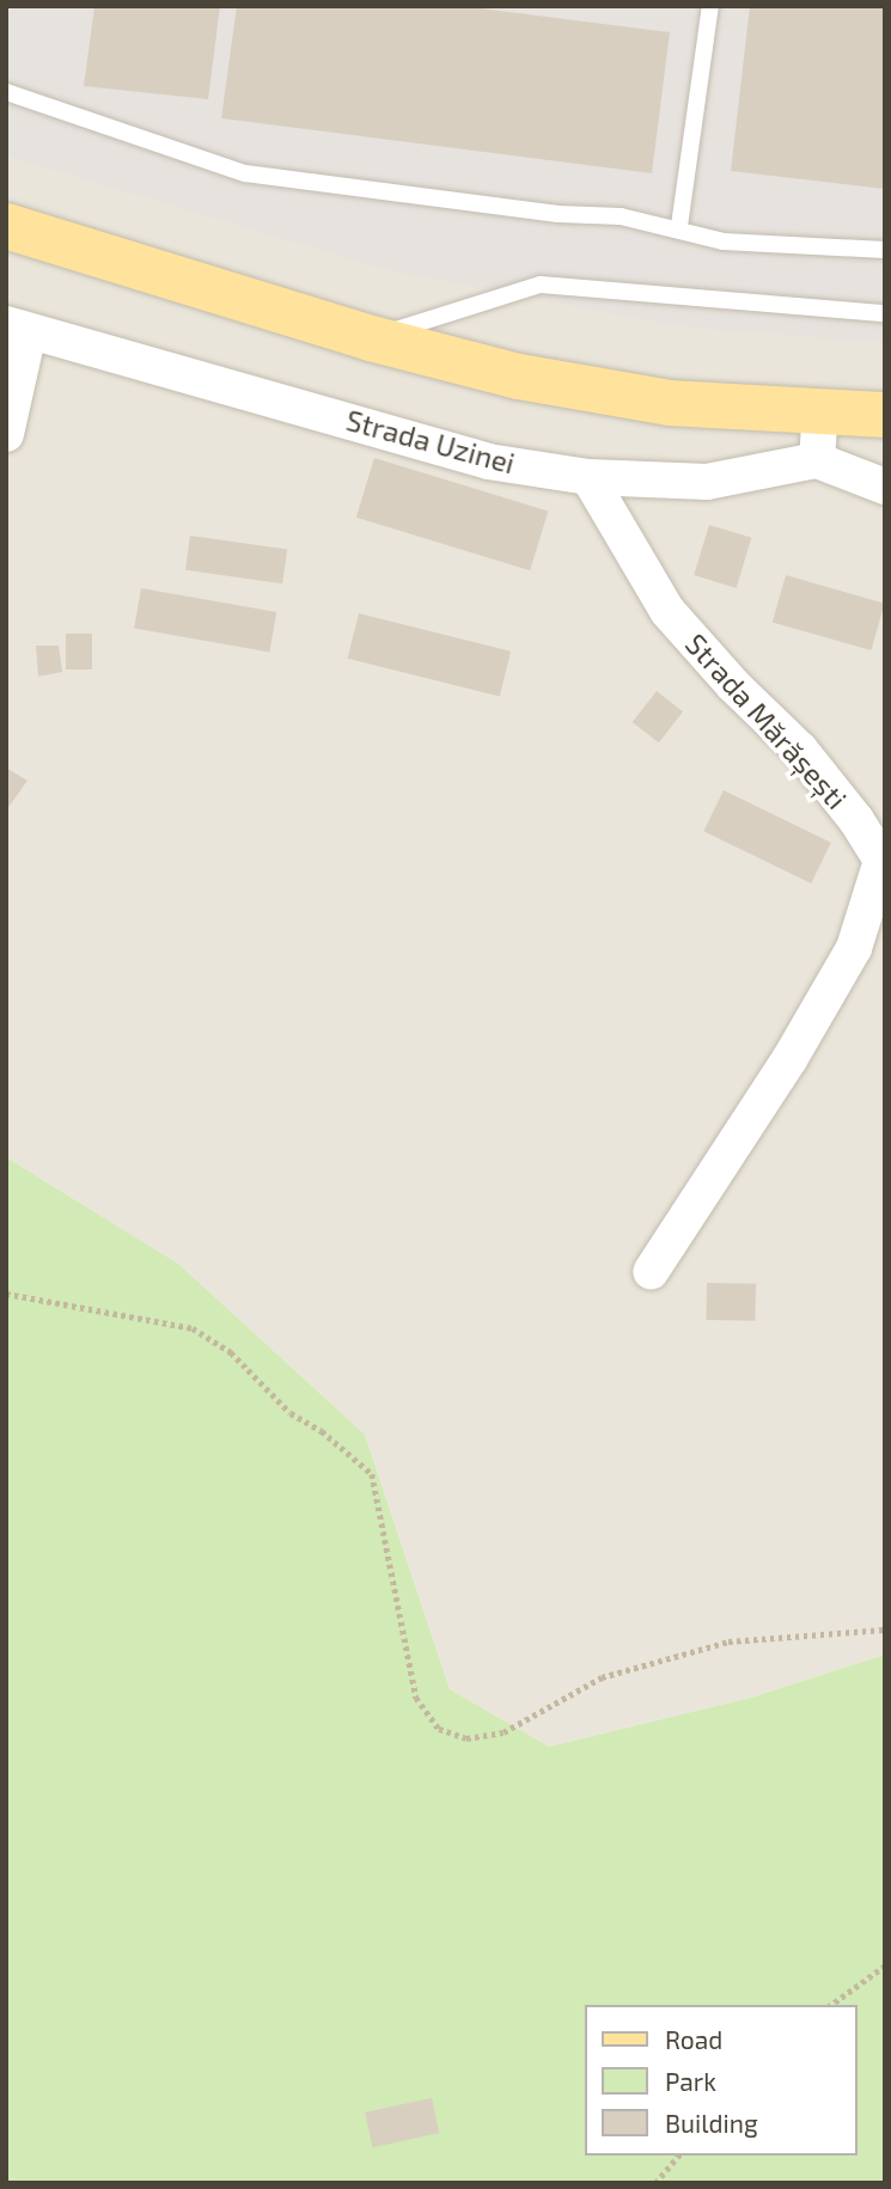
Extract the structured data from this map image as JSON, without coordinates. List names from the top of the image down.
{
  "streets": {
    "street": ["Strada Uzinei", "Strada Mărășești"]
  },
  "crossings": [
    ["Strada Uzinei", "Strada Mărășești"]
  ],
  "legend": ["Road", "Park", "Building"]
}
